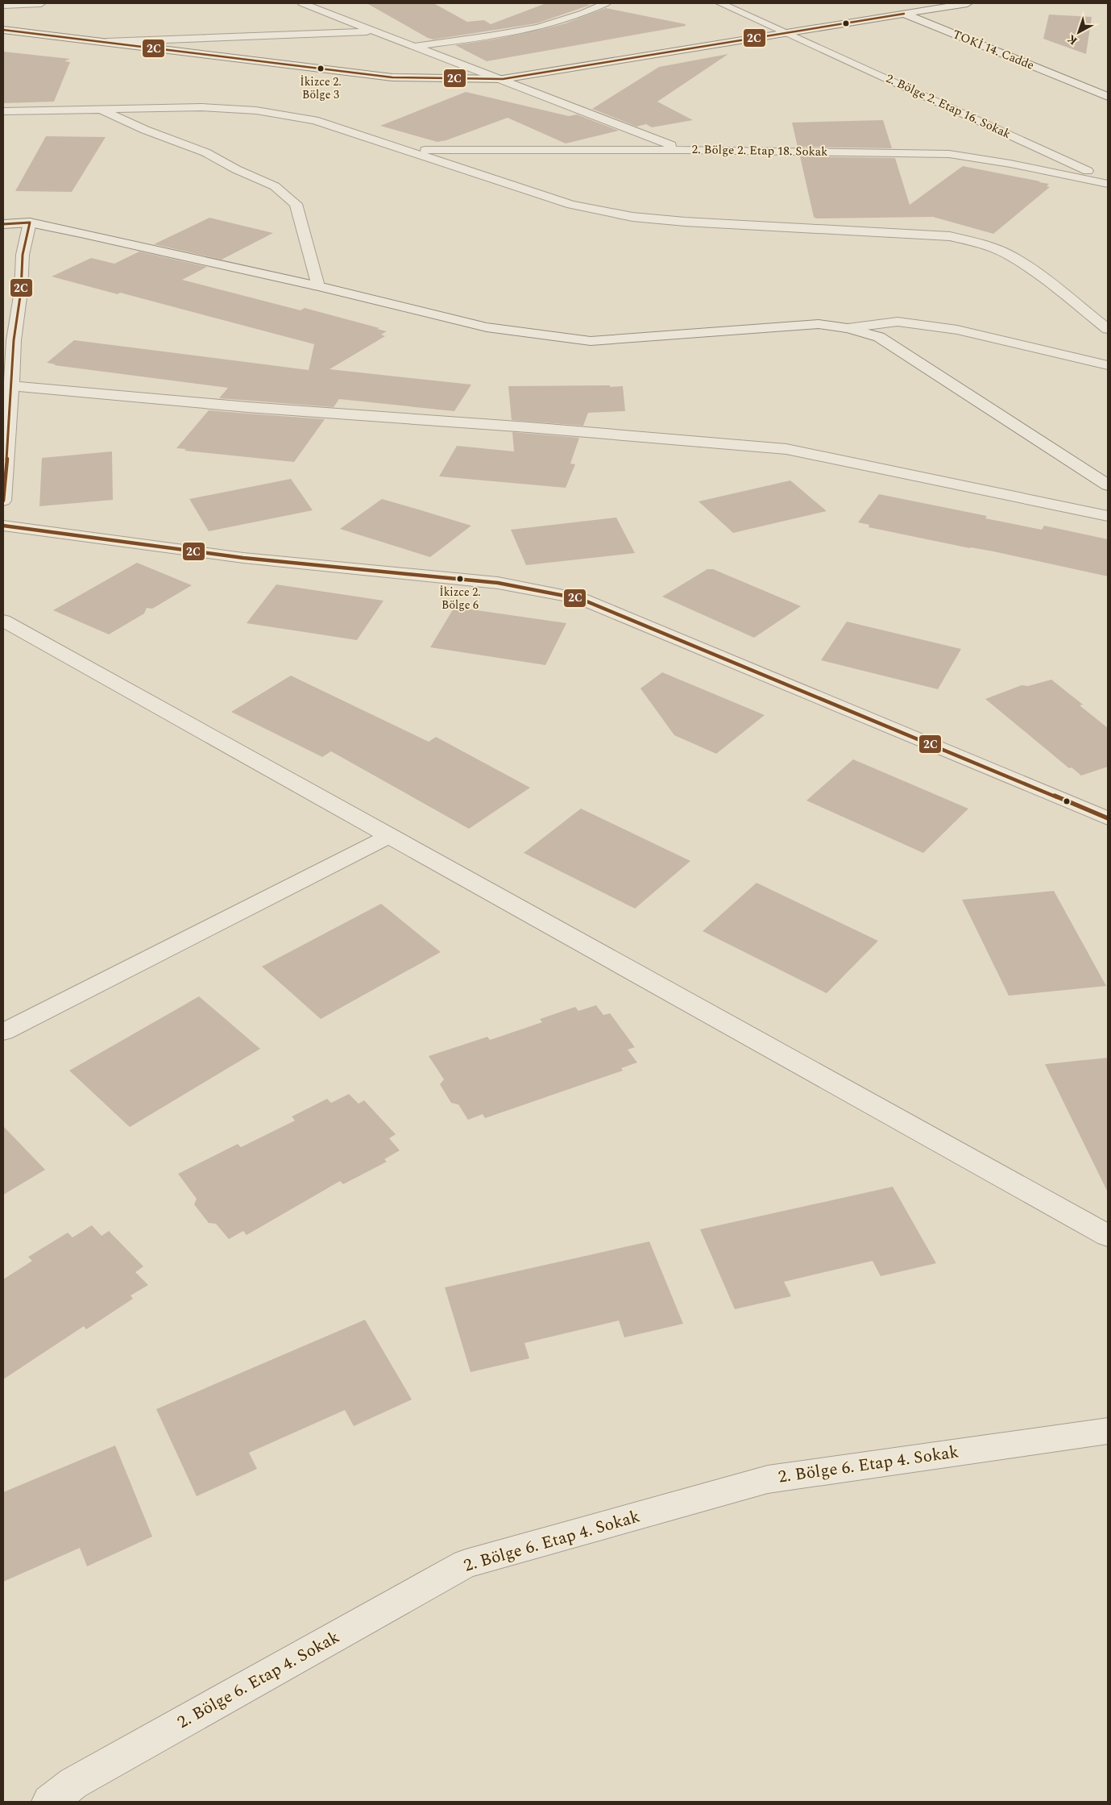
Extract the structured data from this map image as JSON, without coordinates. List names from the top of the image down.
{
  "streets": {
    "street": [
      "TOKİ 14. Cadde",
      "2. Bölge 2. Etap 16. Sokak",
      "2. Bölge 2. Etap 18. Sokak",
      "2. Bölge 6. Etap 4. Sokak"
    ]
  },
  "places": ["İkizce 2. Bölge 3", "İkizce 2. Bölge 6"],
  "lines": ["transit line 2C"],
  "north": "bottom left"
}
